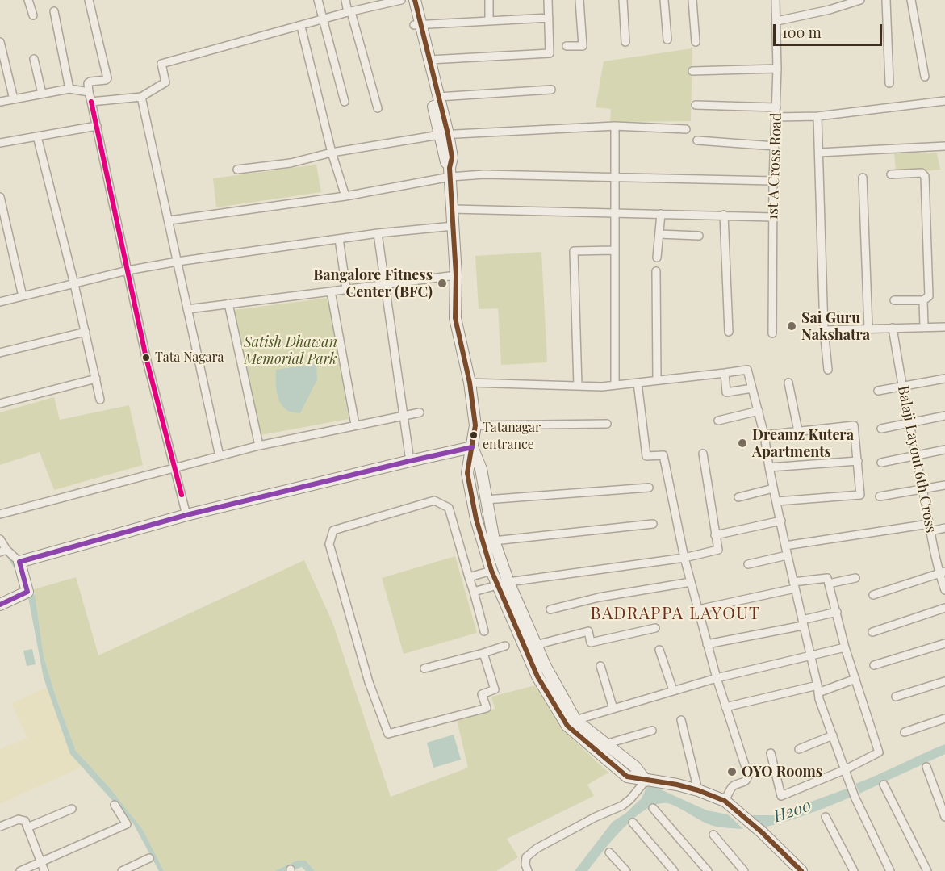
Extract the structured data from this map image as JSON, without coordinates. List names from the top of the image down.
{
  "streets": {
    "street": ["1st A Cross Road", "Balaji Layout 6th Cross"]
  },
  "districts": ["BADRAPPA LAYOUT"],
  "water": ["H200"],
  "parks": ["Satish Dhawan Memorial Park"],
  "places": [
    "Bangalore Fitness Center (BFC)",
    "Sai Guru Nakshatra",
    "Tata Nagara",
    "Tatanagar entrance",
    "Dreamz Kutera Apartments",
    "OYO Rooms"
  ],
  "scale_bar": "100 m"
}
